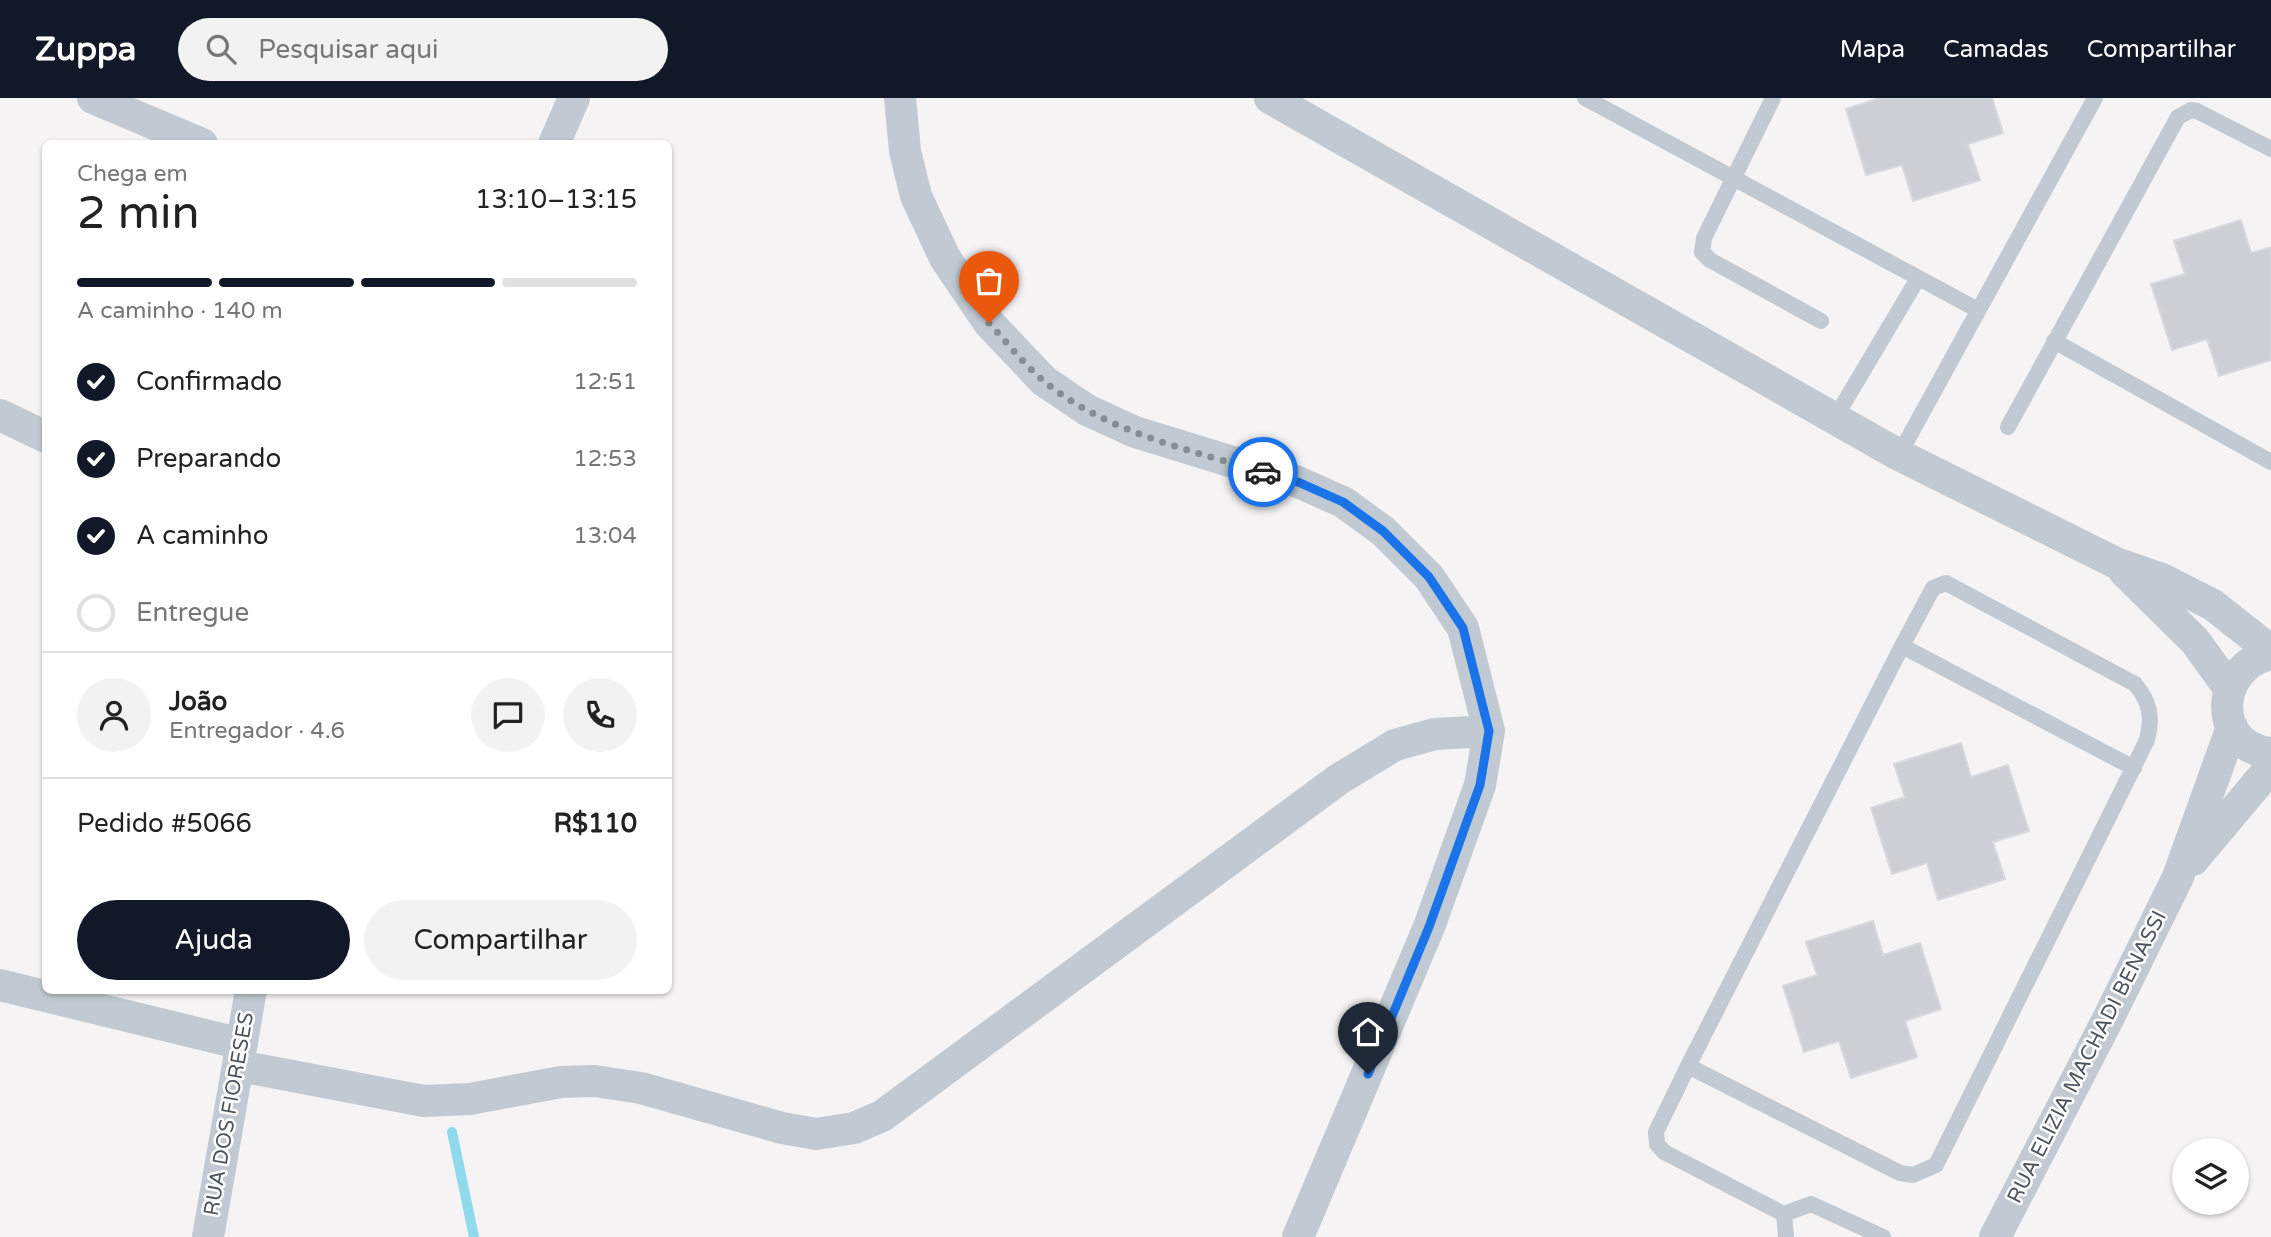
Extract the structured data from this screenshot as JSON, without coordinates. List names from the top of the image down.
{
  "streets": {
    "street": ["RUA ELIZIA MACHADI BENASSI", "RUA DOS FIORESES"]
  },
  "page": {
    "header": "Zuppa",
    "search": "Pesquisar aqui",
    "nav": ["Mapa", "Camadas", "Compartilhar"],
    "heading": ["2 min", "Chega em", "13:10–13:15"],
    "panel": [
      "João",
      "Entregador · 4.6",
      "Pedido #5066",
      "R$110"
    ],
    "bar": "A caminho · 140 m",
    "list": [
      ["Confirmado", "12:51"],
      ["Preparando", "12:53"],
      ["A caminho", "13:04"],
      "Entregue"
    ],
    "buttons": ["Ajuda", "Compartilhar"]
  }
}
